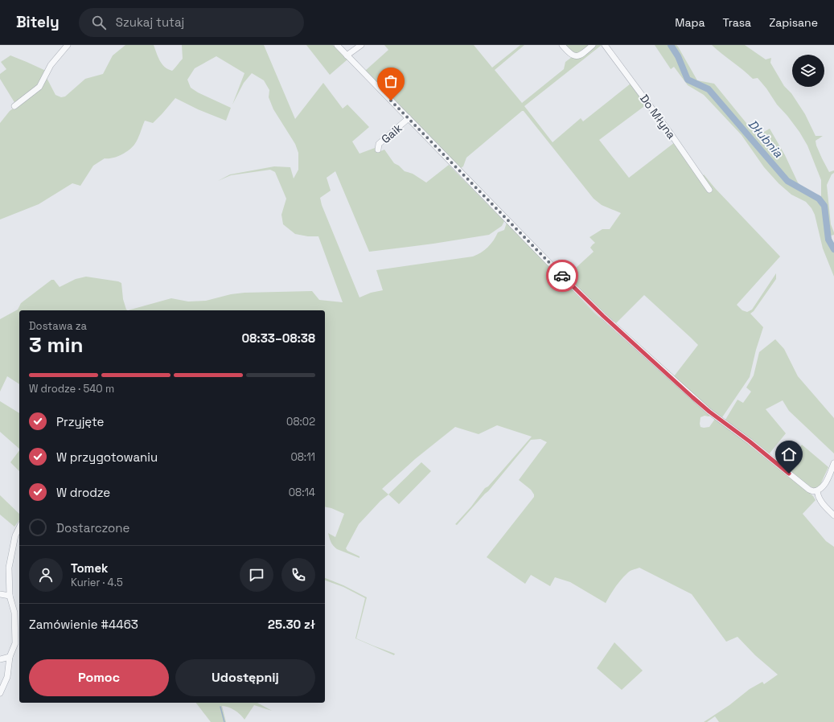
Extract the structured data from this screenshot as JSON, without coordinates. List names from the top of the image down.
{
  "streets": {
    "street": ["Do Młyna", "Gaik"]
  },
  "water": ["Dłubnia"],
  "page": {
    "header": "Bitely",
    "search": "Szukaj tutaj",
    "nav": ["Mapa", "Trasa", "Zapisane"],
    "heading": ["3 min", "Dostawa za", "08:33–08:38"],
    "panel": [
      "Tomek",
      "Kurier · 4.5",
      "Zamówienie #4463",
      "25.30 zł"
    ],
    "bar": "W drodze · 540 m",
    "list": [
      ["Przyjęte", "08:02"],
      ["W przygotowaniu", "08:11"],
      ["W drodze", "08:14"],
      "Dostarczone"
    ],
    "buttons": ["Pomoc", "Udostępnij"]
  }
}
